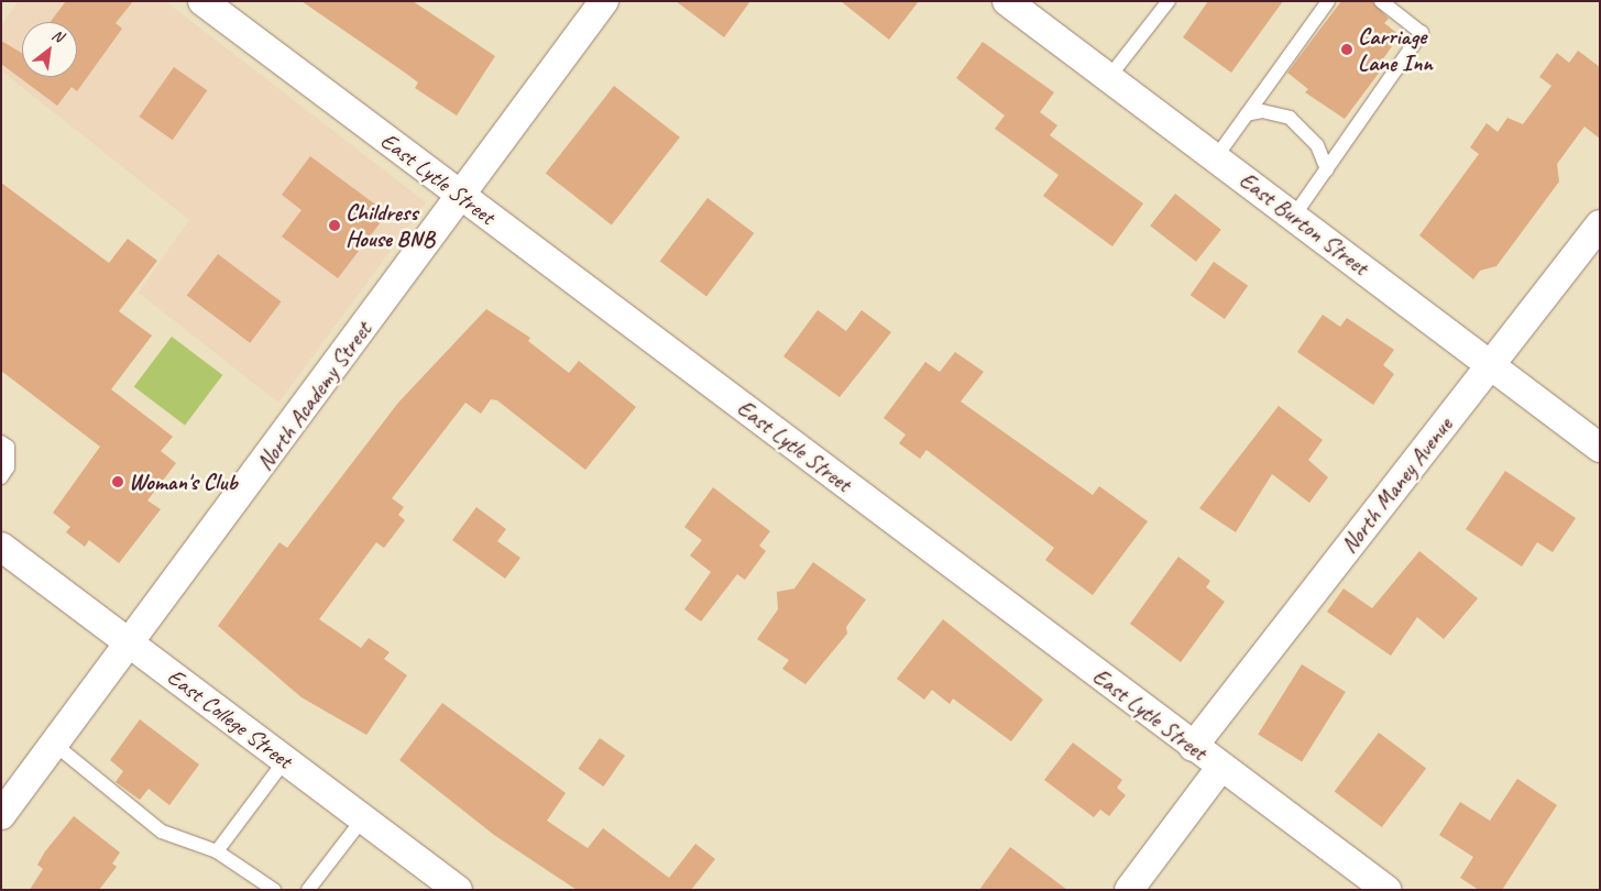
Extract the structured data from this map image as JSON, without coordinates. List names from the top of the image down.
{
  "streets": {
    "street": [
      "East Lytle Street",
      "East Burton Street",
      "North Academy Street",
      "North Maney Avenue",
      "East College Street"
    ]
  },
  "crossings": [
    ["East Lytle Street", "North Academy Street"],
    ["East Lytle Street", "North Maney Avenue"],
    ["East Burton Street", "North Maney Avenue"],
    ["North Academy Street", "East College Street"]
  ],
  "places": ["Carriage Lane Inn", "Childress House BNB", "Woman's Club"],
  "north": "top right"
}
